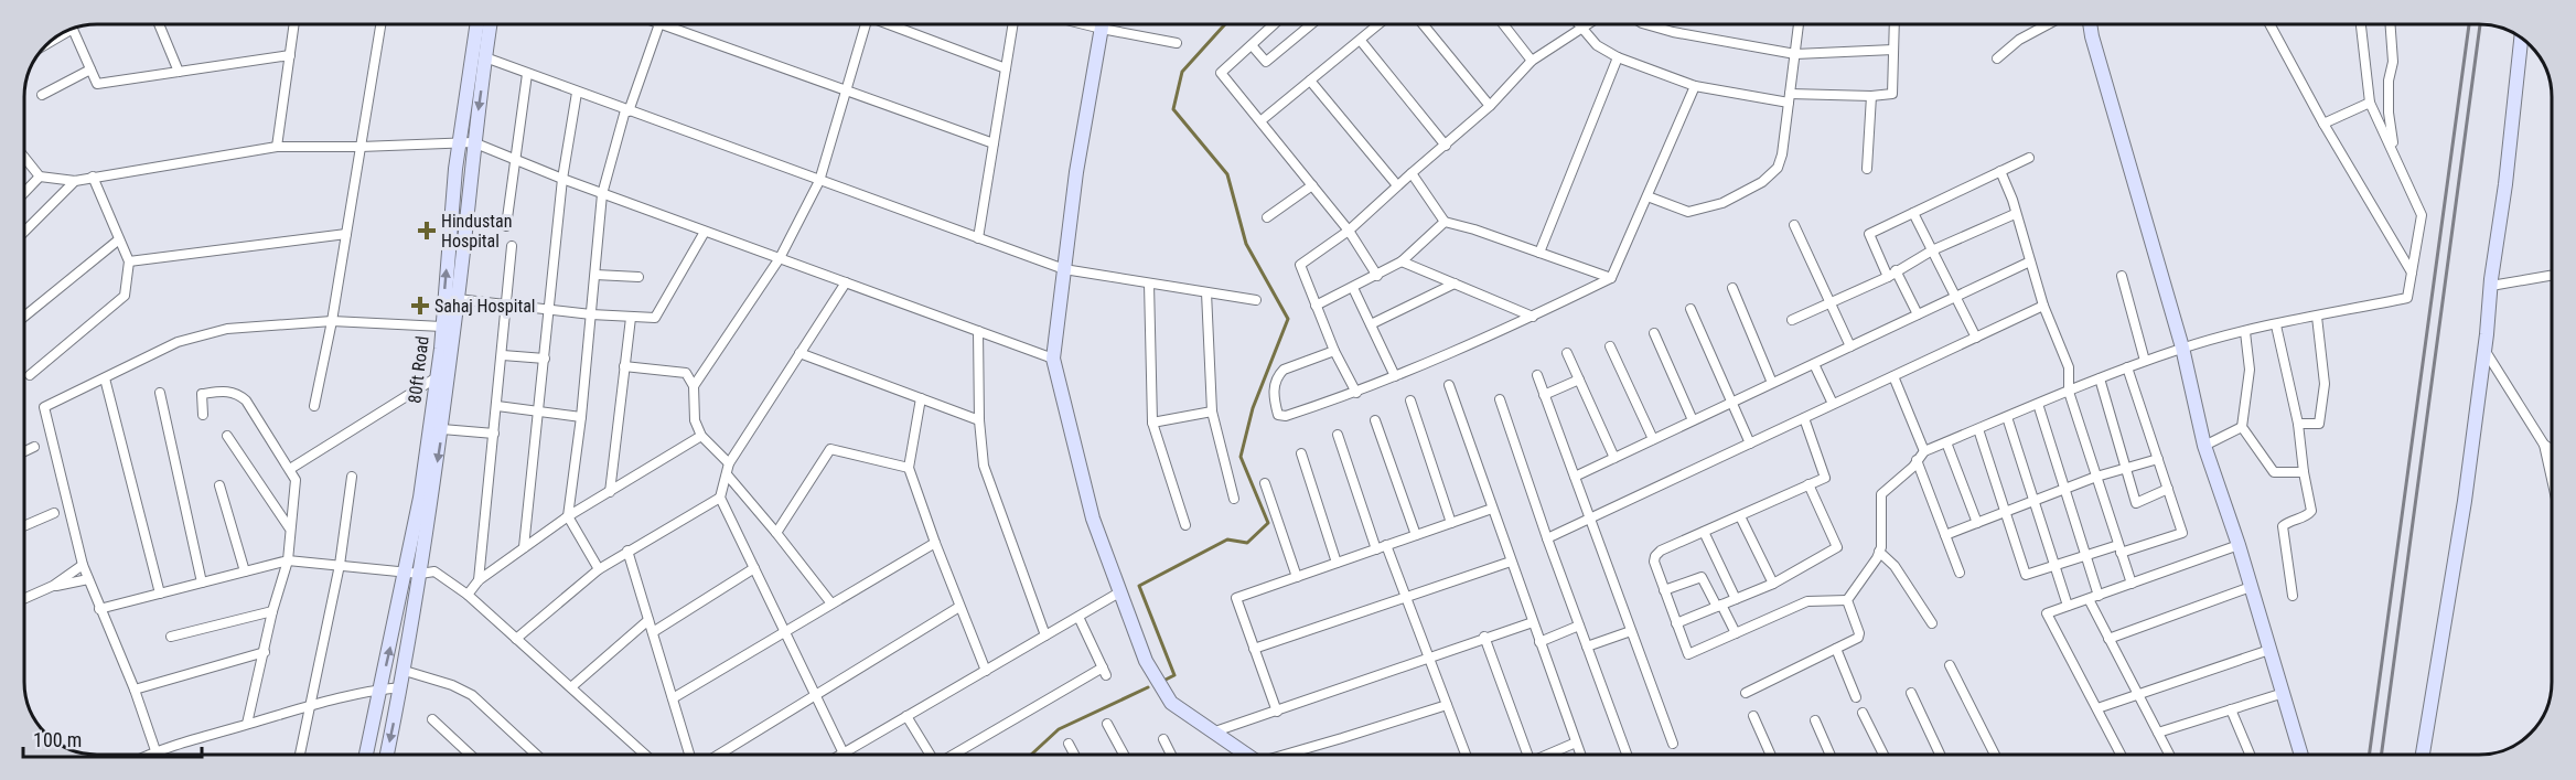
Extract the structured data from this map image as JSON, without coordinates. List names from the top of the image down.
{
  "streets": {
    "main road": ["80ft Road"]
  },
  "places": {
    "health": ["Hindustan Hospital", "Sahaj Hospital"]
  },
  "scale_bar": "100 m"
}
